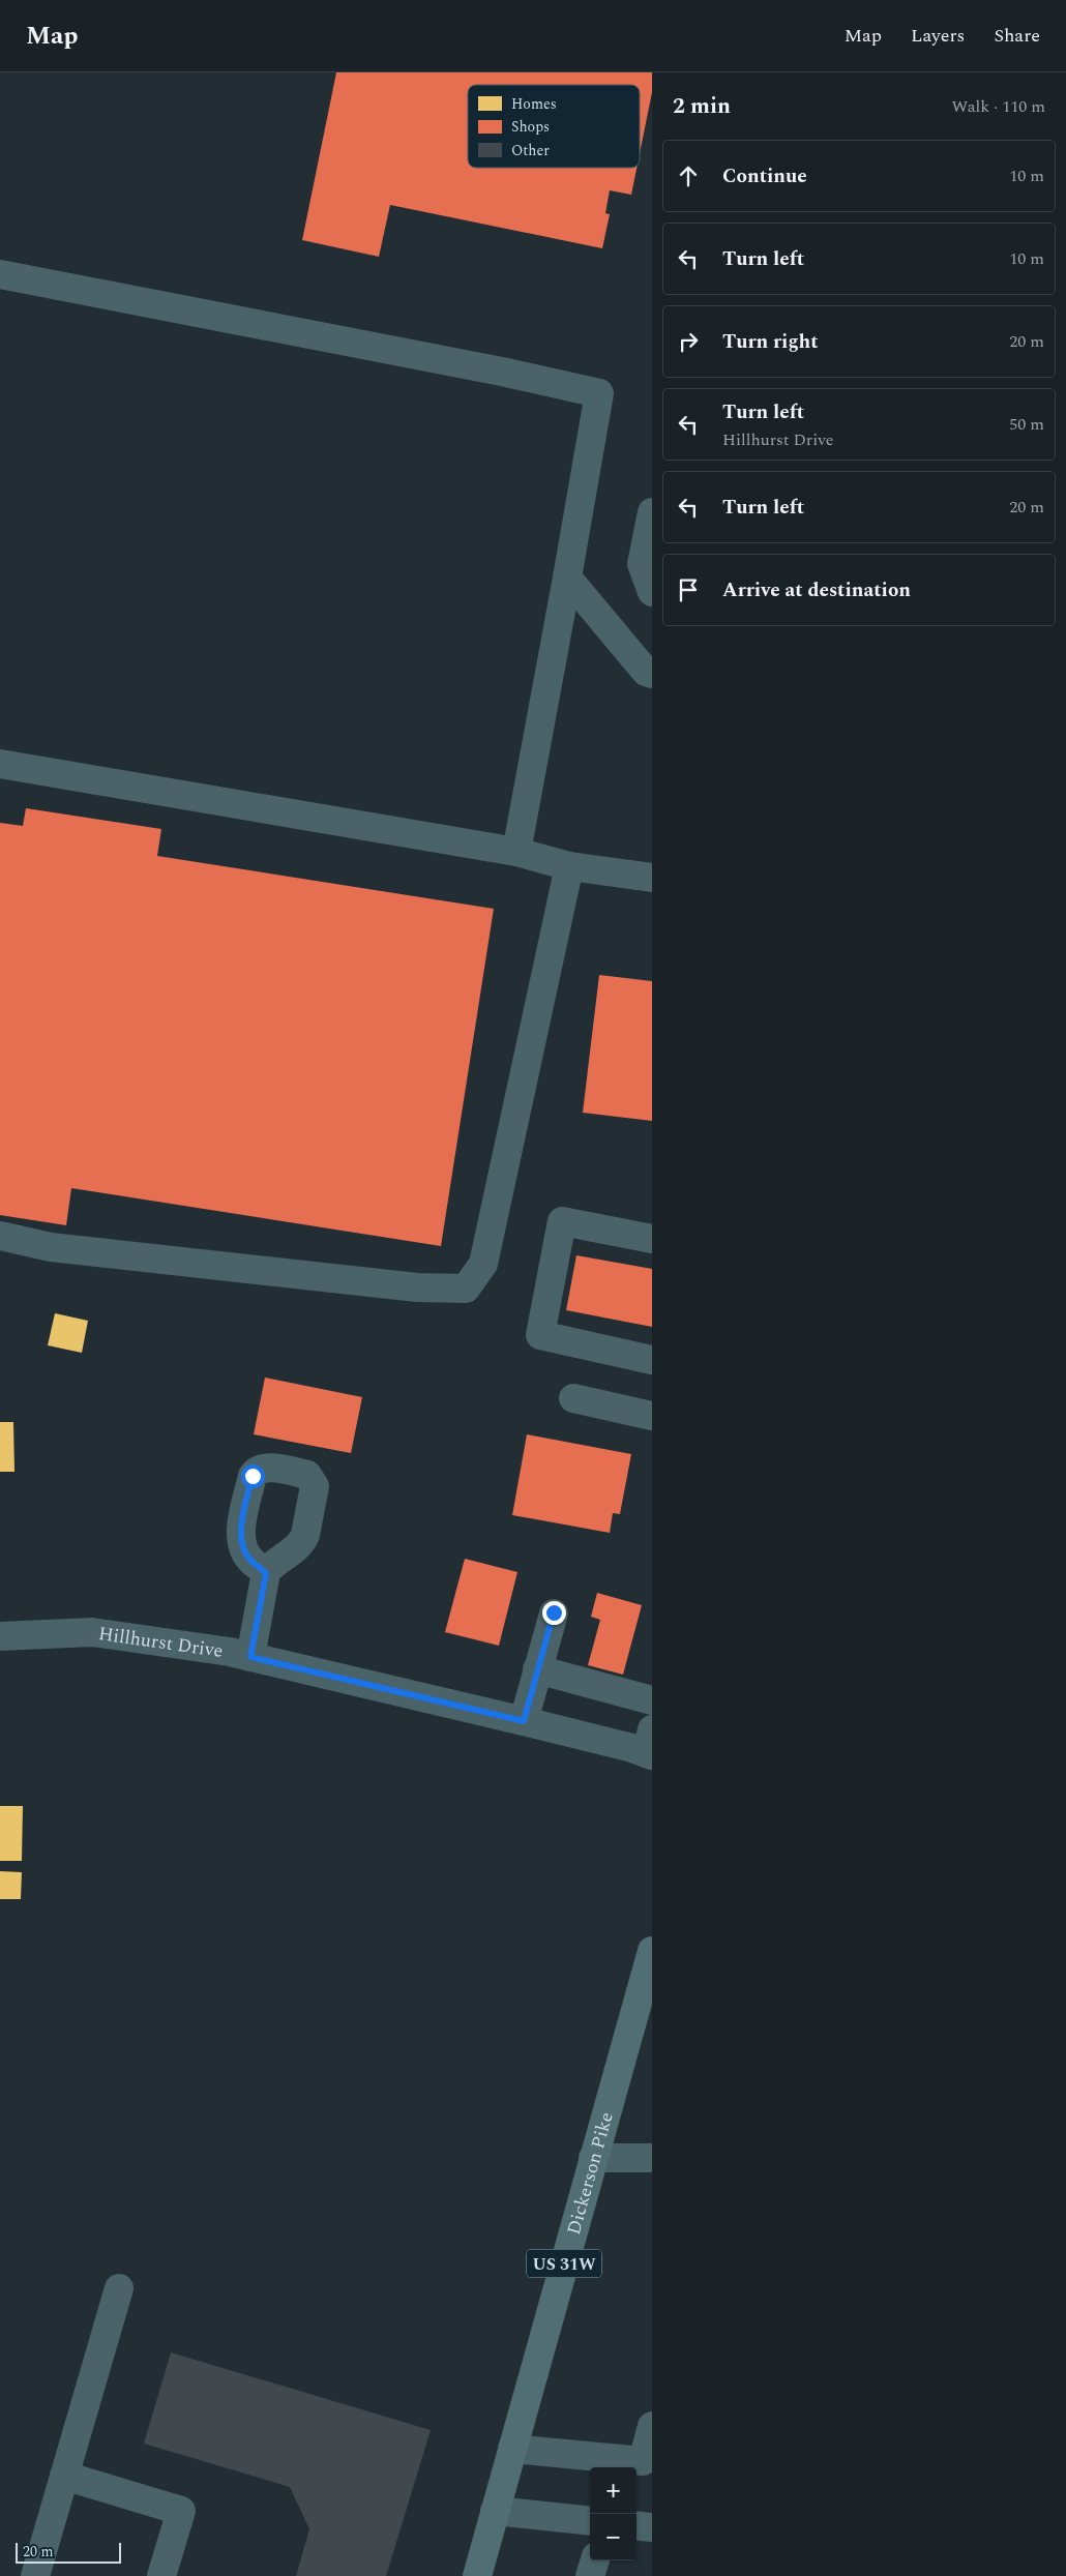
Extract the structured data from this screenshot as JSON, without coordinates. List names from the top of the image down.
{
  "streets": {
    "main road": ["Dickerson Pike", "US 31W"],
    "street": ["Hillhurst Drive"]
  },
  "legend": ["Homes", "Shops", "Other"],
  "scale_bar": "20 m",
  "page": {
    "header": "Map",
    "nav": ["Map", "Layers", "Share"],
    "heading": ["2 min", "Walk · 110 m"],
    "list": [
      ["Continue", "10 m"],
      ["Turn left", "10 m"],
      ["Turn right", "20 m"],
      ["Turn left", "Hillhurst Drive", "50 m"],
      ["Turn left", "20 m"],
      "Arrive at destination"
    ],
    "map_buttons": ["+", "−"],
    "scale": "20 m"
  }
}
